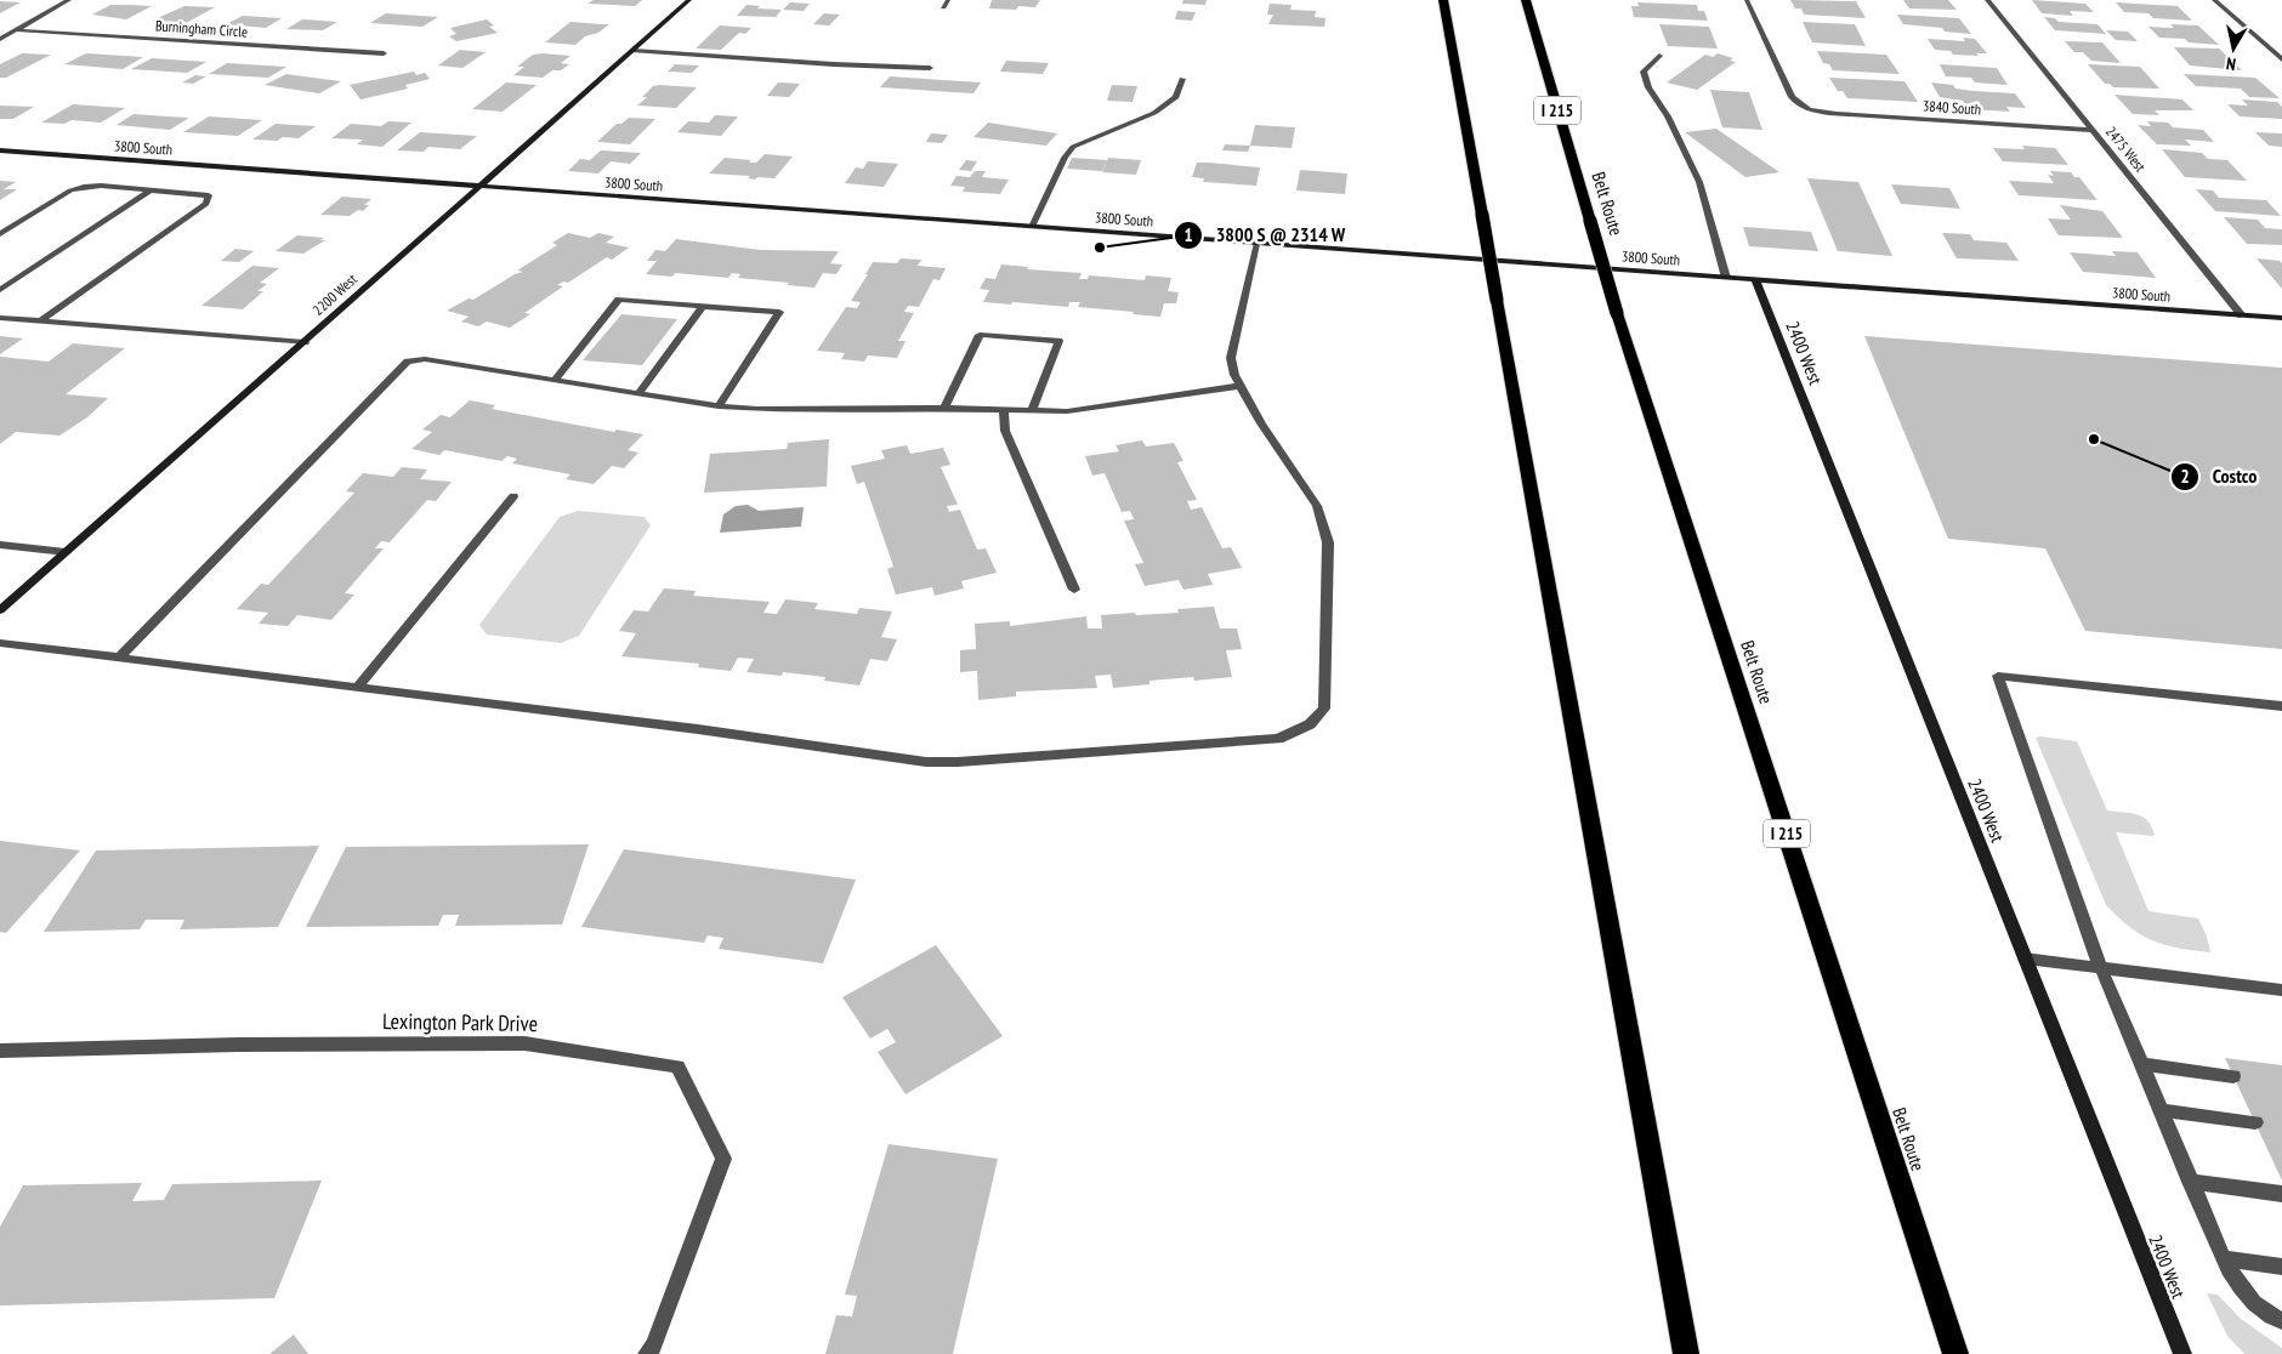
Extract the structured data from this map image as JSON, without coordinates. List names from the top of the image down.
{
  "streets": {
    "highway": ["I 215", "Belt Route"],
    "street": [
      "Burningham Circle",
      "3840 South",
      "3800 South",
      "2475 West",
      "2200 West",
      "2400 West",
      "Lexington Park Drive"
    ]
  },
  "crossings": [
    ["3840 South", "2475 West"],
    ["3800 South", "2475 West"],
    ["3800 South", "2200 West"],
    ["3800 South", "2400 West"]
  ],
  "places": ["3800 S @ 2314 W", "Costco"],
  "north": "bottom"
}
